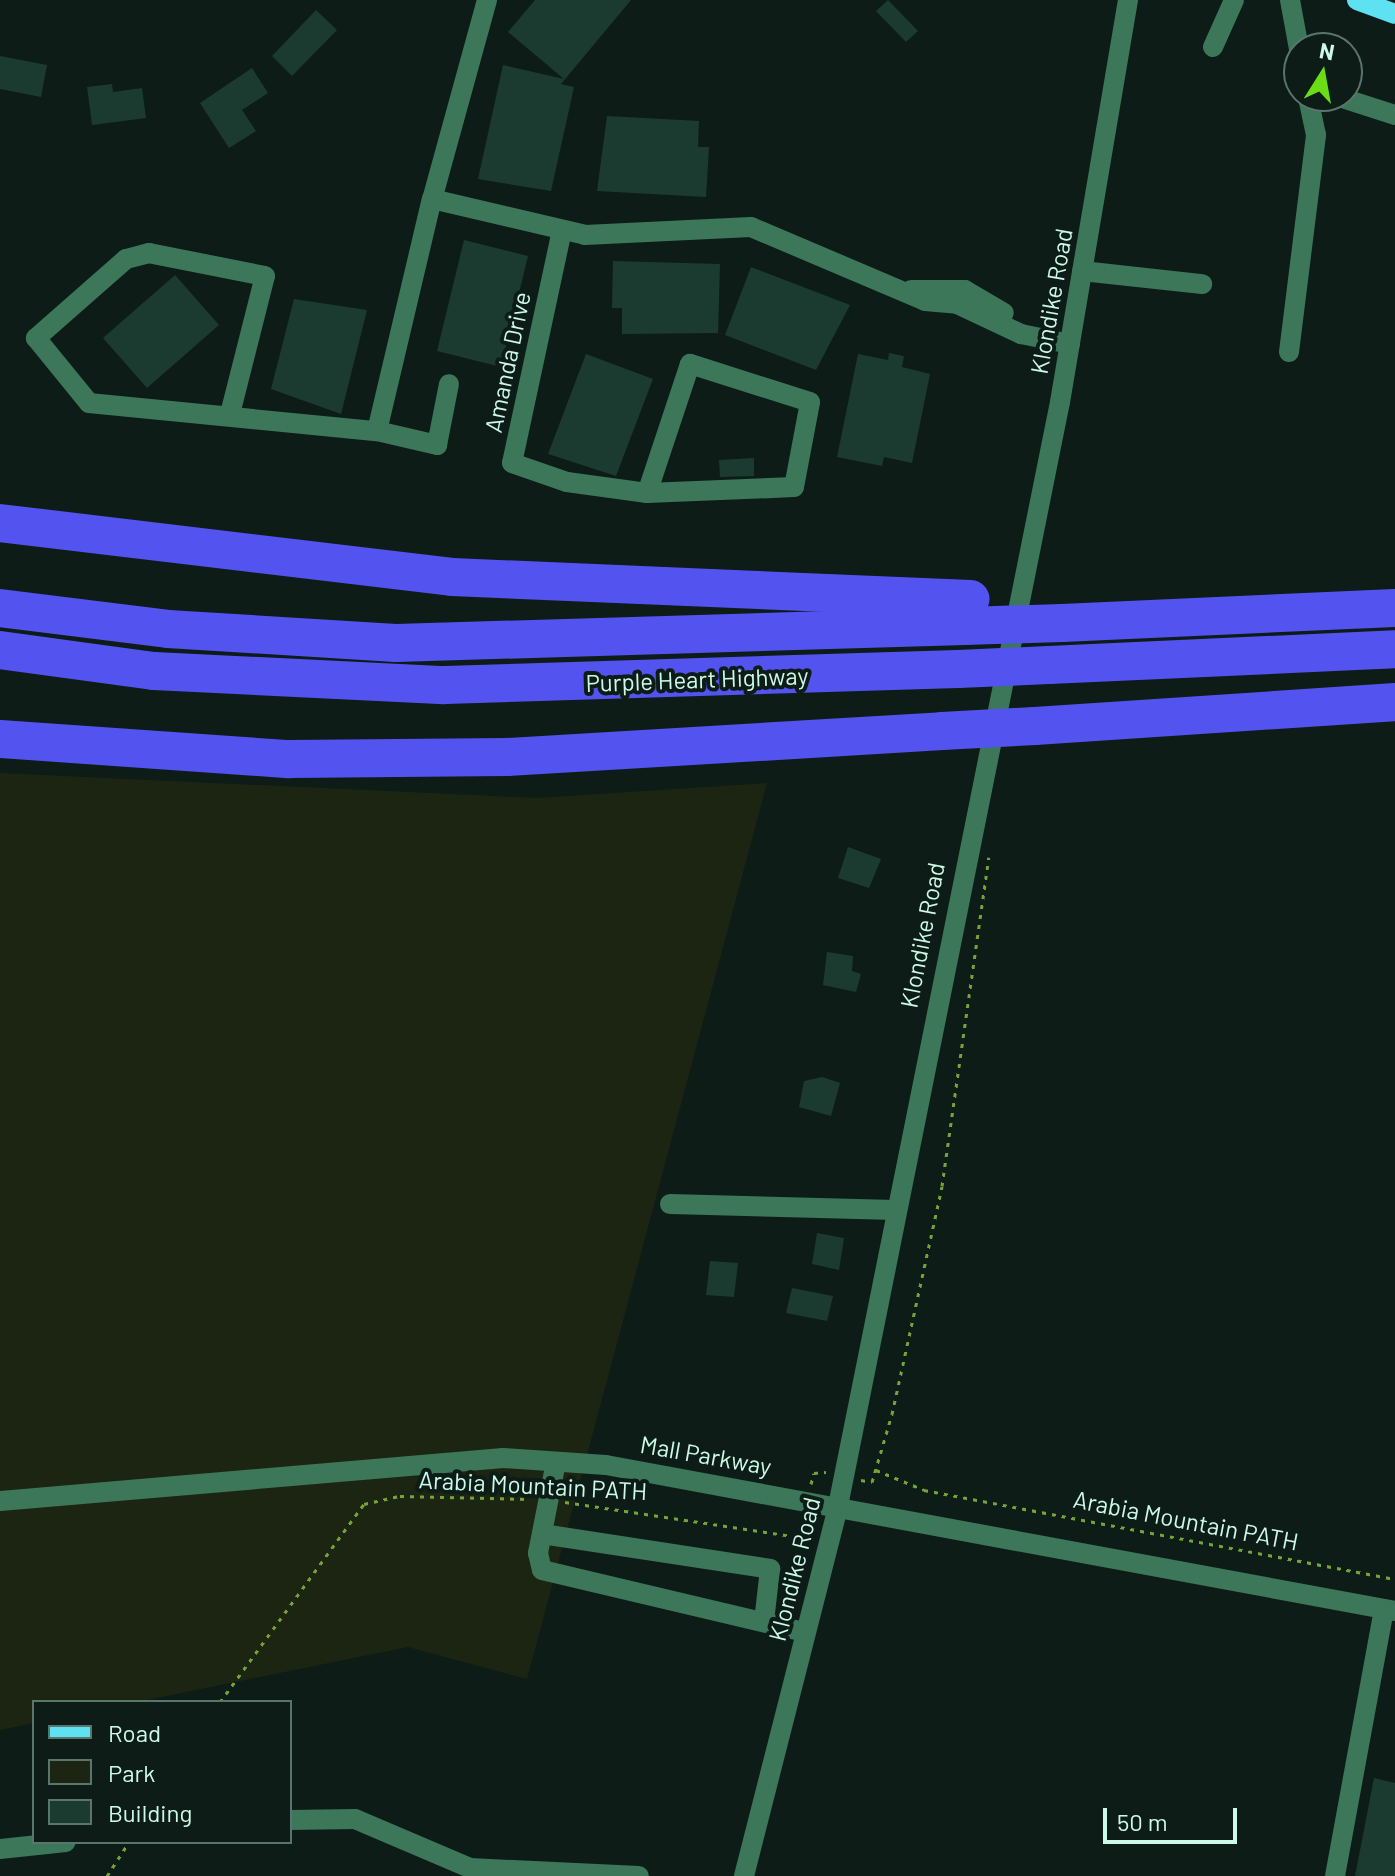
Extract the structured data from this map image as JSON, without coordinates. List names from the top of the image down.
{
  "streets": {
    "highway": ["Purple Heart Highway"],
    "street": ["Klondike Road", "Amanda Drive", "Mall Parkway"],
    "path": ["Arabia Mountain PATH"]
  },
  "crossings": [
    ["Klondike Road", "Mall Parkway"]
  ],
  "legend": ["Road", "Park", "Building"],
  "scale_bar": "50 m",
  "north": "top"
}
